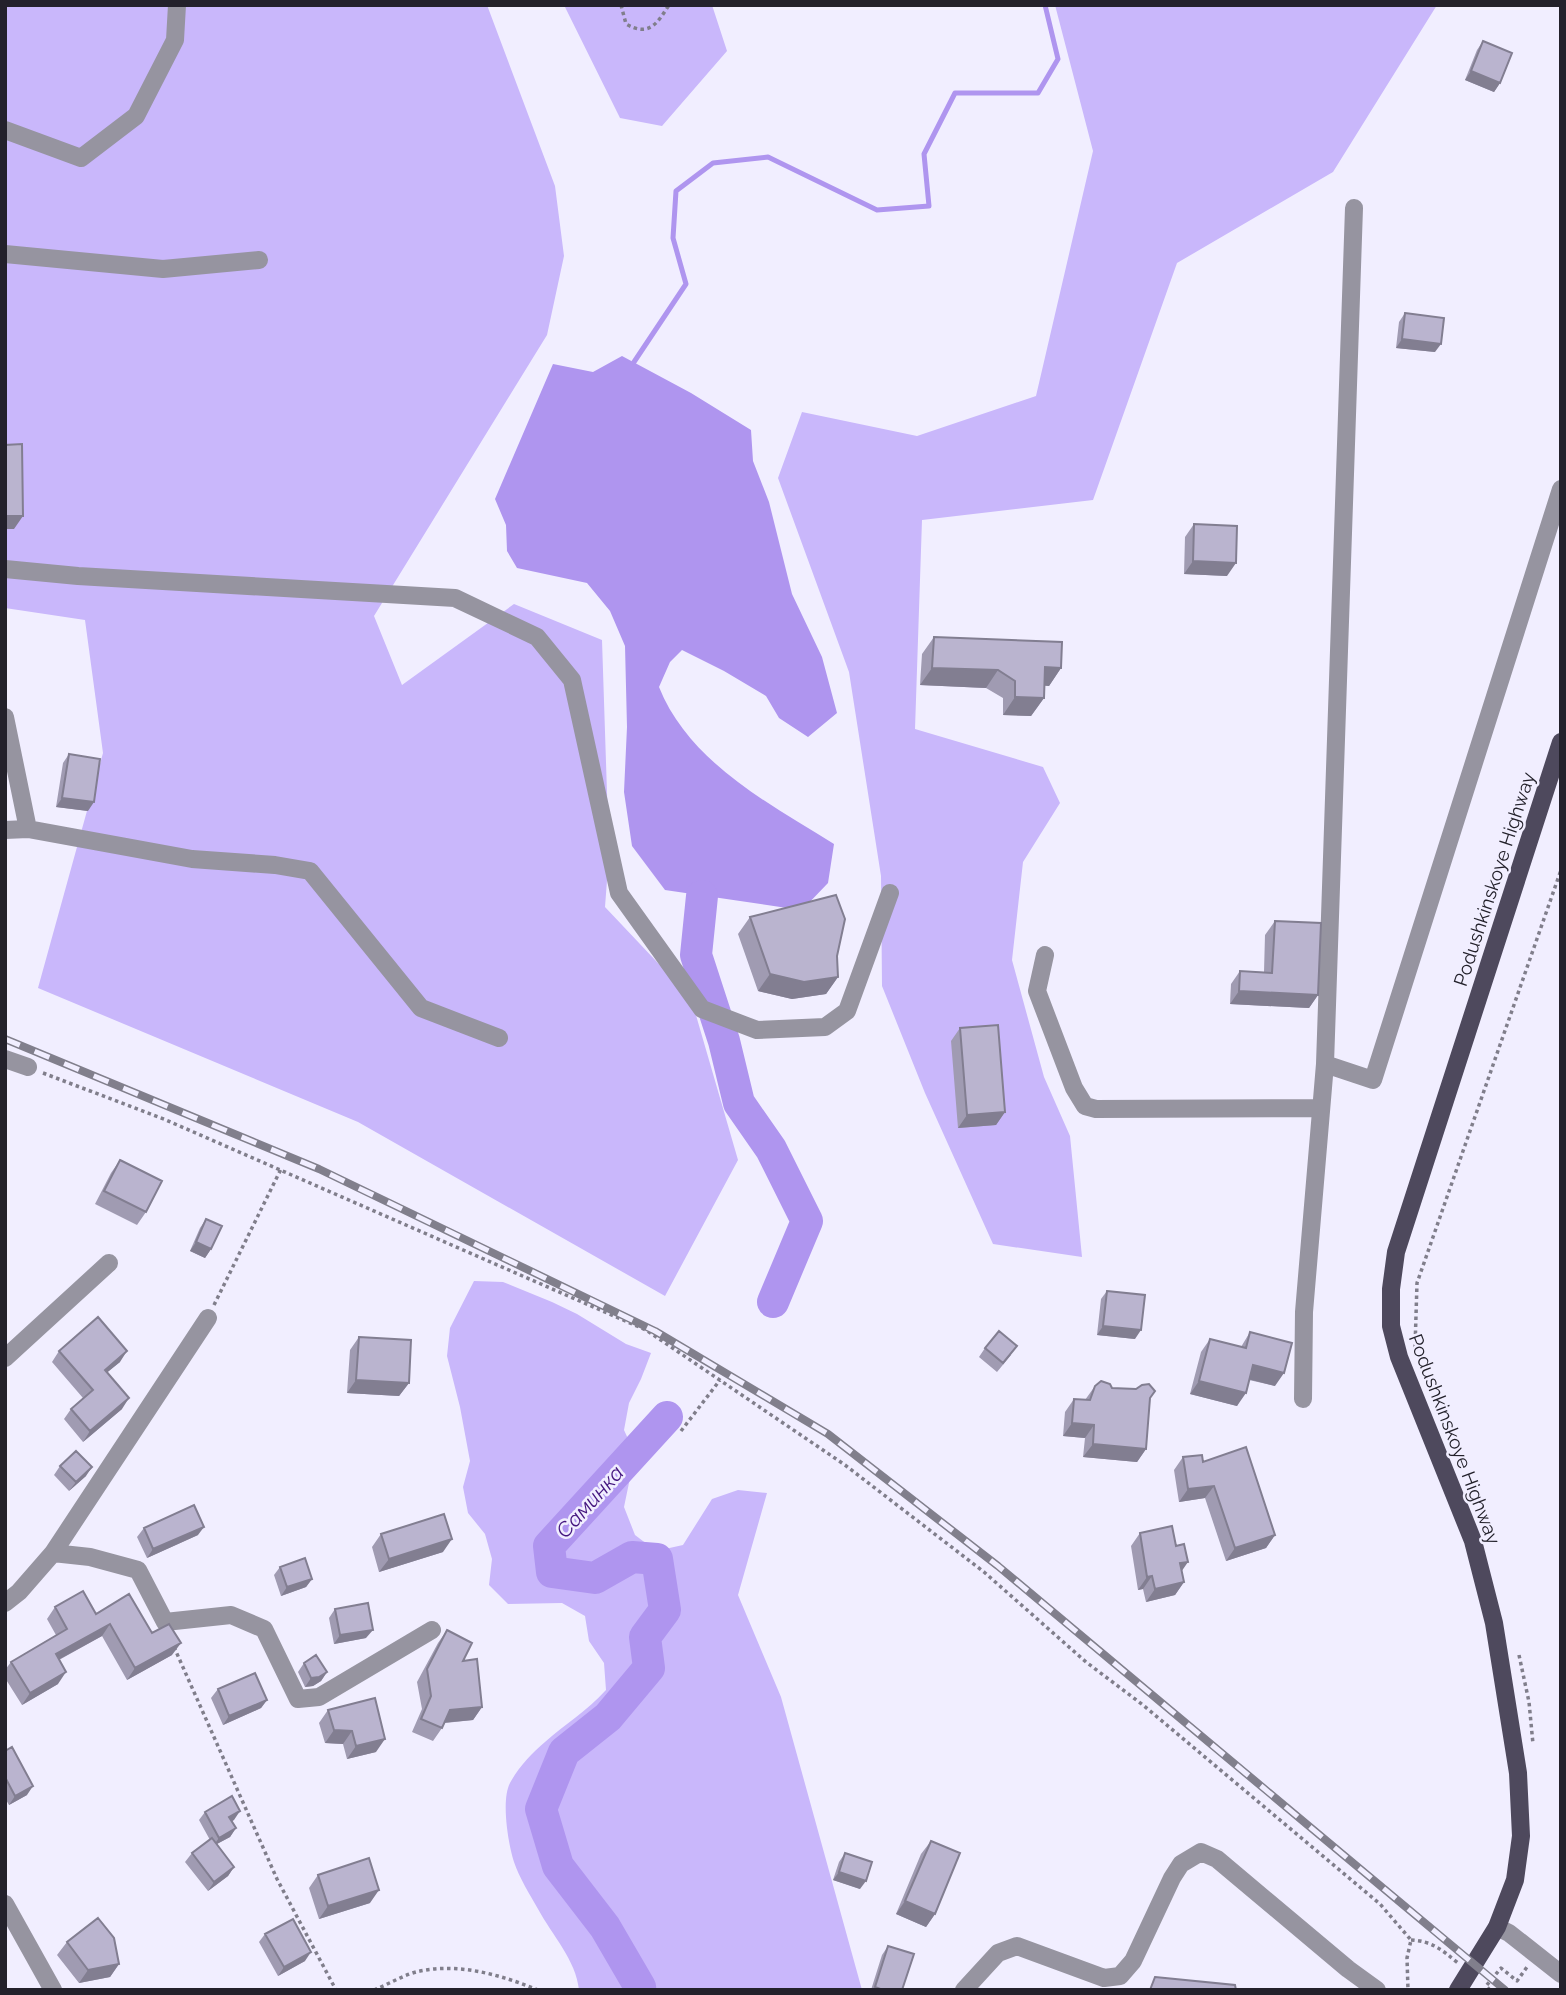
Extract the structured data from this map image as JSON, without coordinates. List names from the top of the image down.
{
  "streets": {
    "main road": ["Podushkinskoye Highway"]
  },
  "water": ["Саминка"]
}
